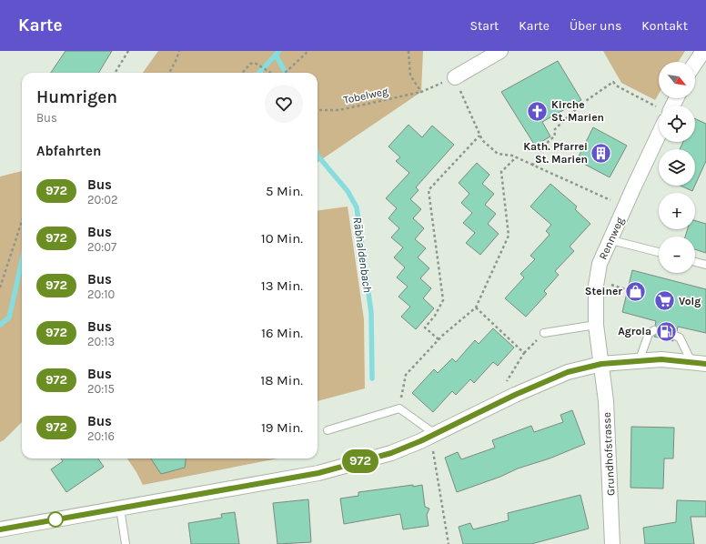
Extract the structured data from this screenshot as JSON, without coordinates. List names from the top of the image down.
{
  "streets": {
    "street": ["Rennweg", "Grundhofstrasse"],
    "path": ["Tobelweg"]
  },
  "crossings": [
    ["Rennweg", "Grundhofstrasse"]
  ],
  "water": ["Räbhaldenbach"],
  "places": {
    "church": ["Kirche St. Marien"],
    "building": ["Kath. Pfarrei St. Marien"],
    "shop": ["Steiner"],
    "supermarket": ["Volg"],
    "fuel station": ["Agrola"]
  },
  "lines": ["bus line 972"],
  "north": "bottom right",
  "page": {
    "header": "Karte",
    "nav": [
      "Start",
      "Karte",
      "Über uns",
      "Kontakt"
    ],
    "on_map": "972",
    "map_buttons": ["+", "−"],
    "heading": [
      ["Humrigen", "Bus"],
      "Abfahrten"
    ],
    "list": [
      {
        "mark": "972",
        "name": "Bus",
        "note": "20:02",
        "value": "5 Min."
      },
      {
        "mark": "972",
        "name": "Bus",
        "note": "20:07",
        "value": "10 Min."
      },
      {
        "mark": "972",
        "name": "Bus",
        "note": "20:10",
        "value": "13 Min."
      },
      {
        "mark": "972",
        "name": "Bus",
        "note": "20:13",
        "value": "16 Min."
      },
      {
        "mark": "972",
        "name": "Bus",
        "note": "20:15",
        "value": "18 Min."
      },
      {
        "mark": "972",
        "name": "Bus",
        "note": "20:16",
        "value": "19 Min."
      }
    ]
  }
}
